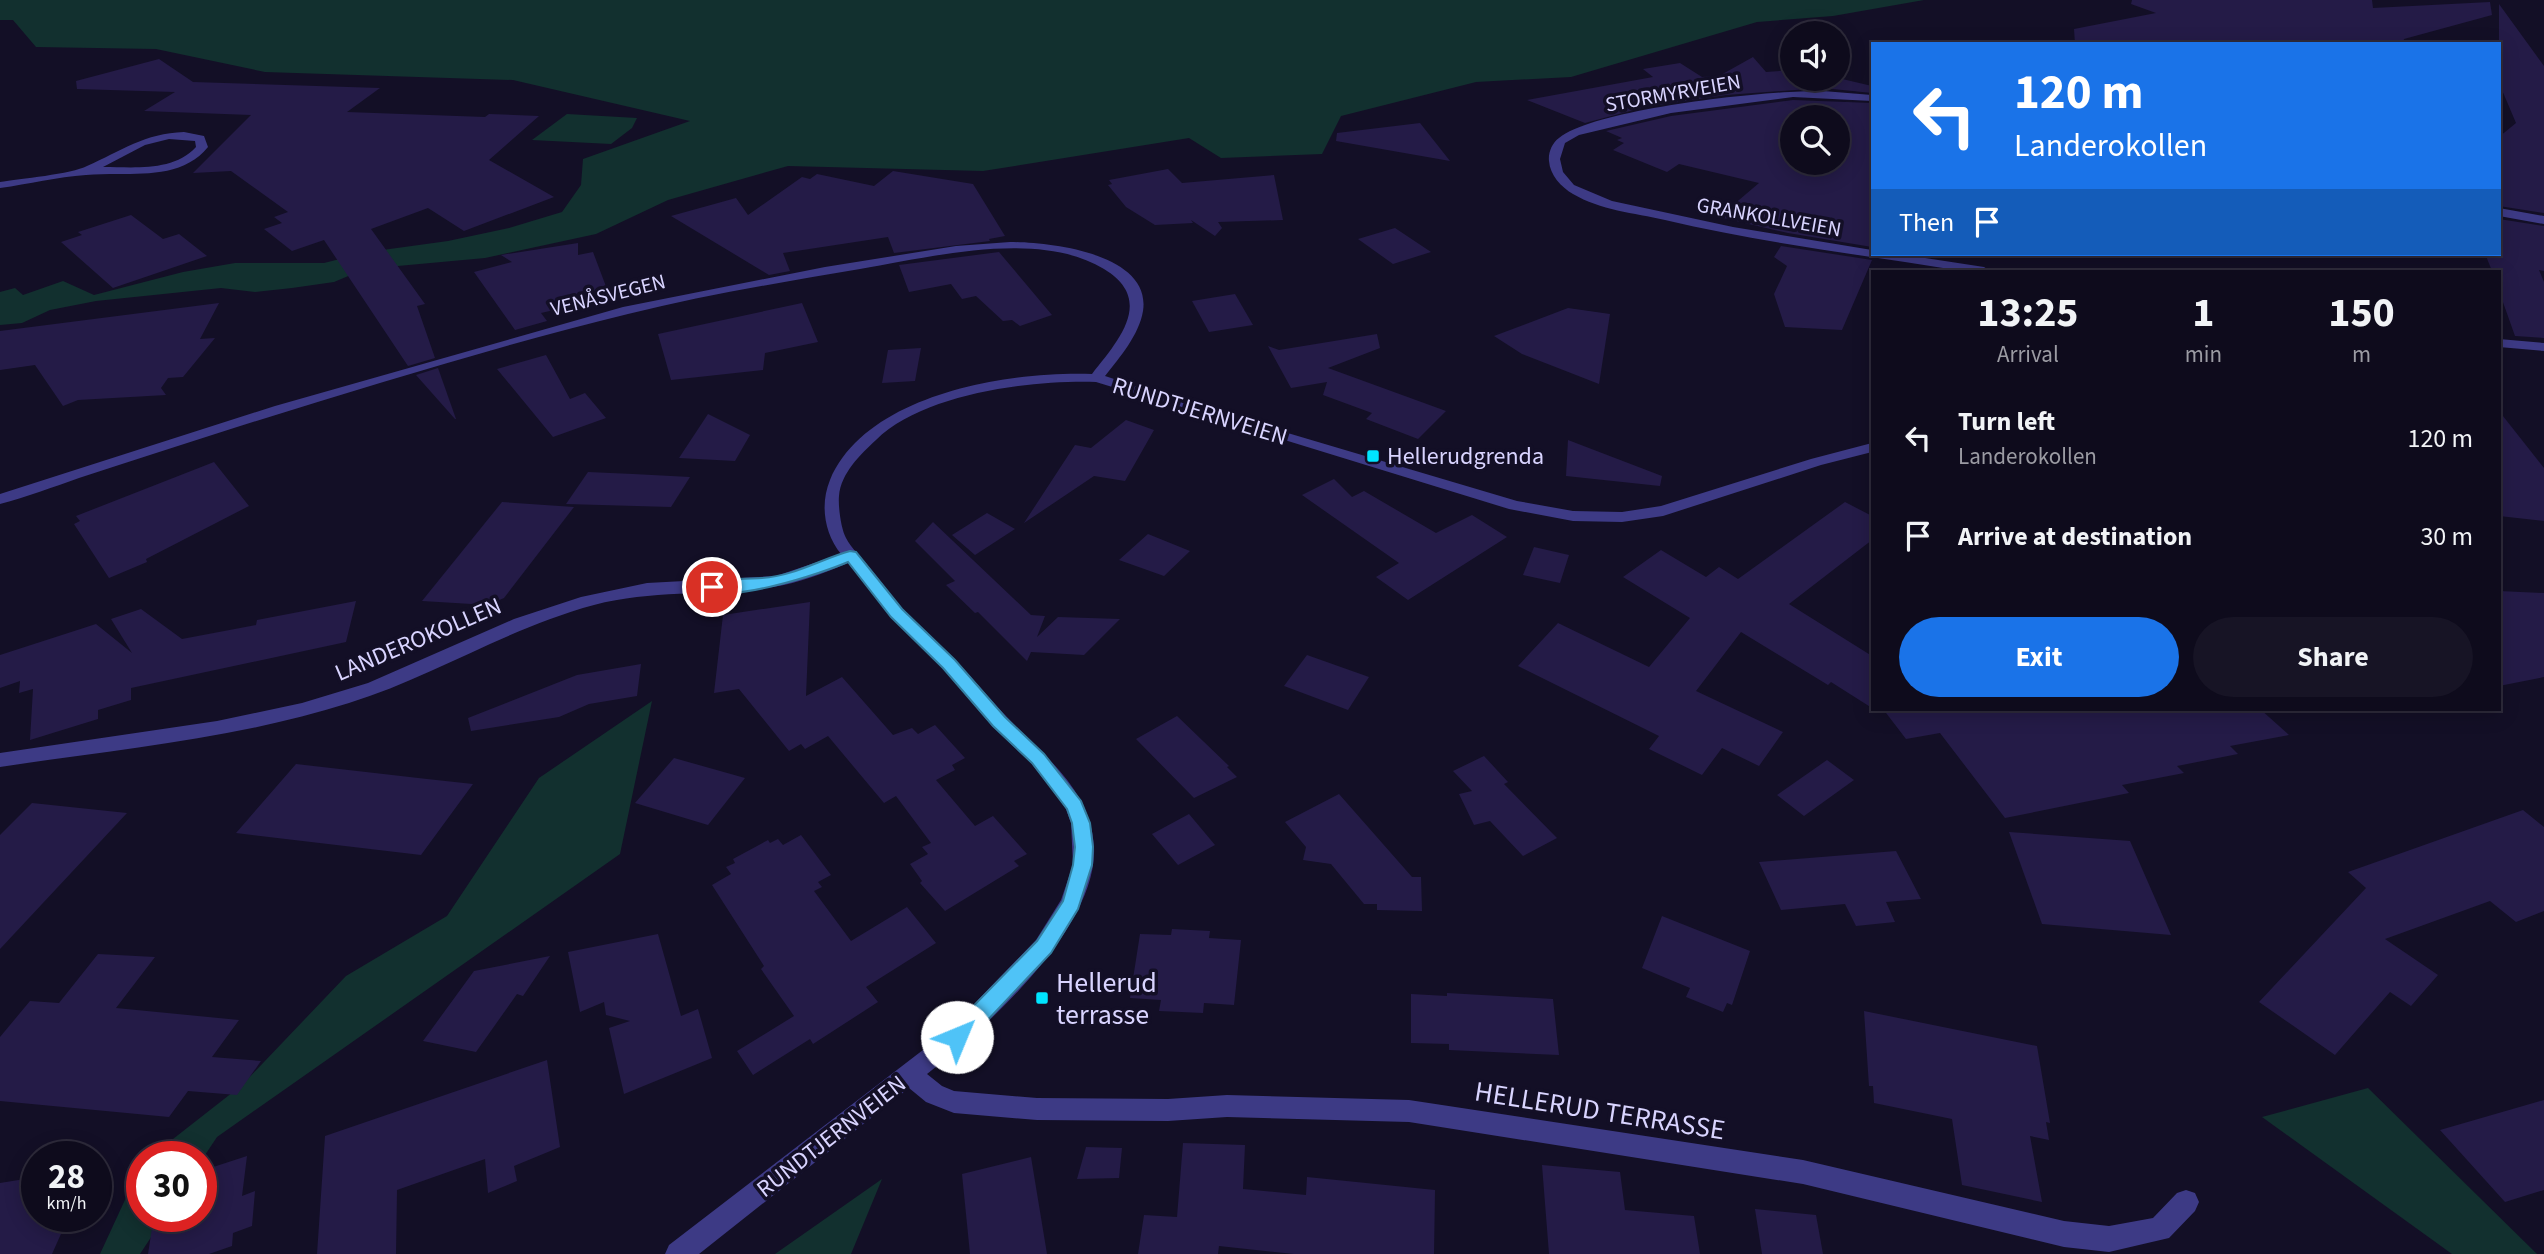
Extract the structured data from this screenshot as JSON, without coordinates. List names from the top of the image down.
{
  "streets": {
    "street": [
      "STORMYRVEIEN",
      "GRANKOLLVEIEN",
      "VENÅSVEGEN",
      "RUNDTJERNVEIEN",
      "LANDEROKOLLEN",
      "HELLERUD TERRASSE"
    ]
  },
  "crossings": [
    ["STORMYRVEIEN", "GRANKOLLVEIEN"],
    ["VENÅSVEGEN", "RUNDTJERNVEIEN"],
    ["RUNDTJERNVEIEN", "LANDEROKOLLEN"],
    ["RUNDTJERNVEIEN", "HELLERUD TERRASSE"]
  ],
  "places": {
    "transit": ["Hellerudgrenda", "Hellerud terrasse"]
  },
  "page": {
    "turn": ["120 m", "Landerokollen"],
    "then": "Then",
    "eta": [
      "13:25",
      "Arrival",
      "1",
      "min",
      "150",
      "m"
    ],
    "list": [
      {
        "name": "Turn left",
        "note": "Landerokollen",
        "value": "120 m"
      },
      {
        "name": "Arrive at destination",
        "value": "30 m"
      }
    ],
    "buttons": ["Exit", "Share"],
    "speed": "28 km/h",
    "limit": "30"
  }
}
